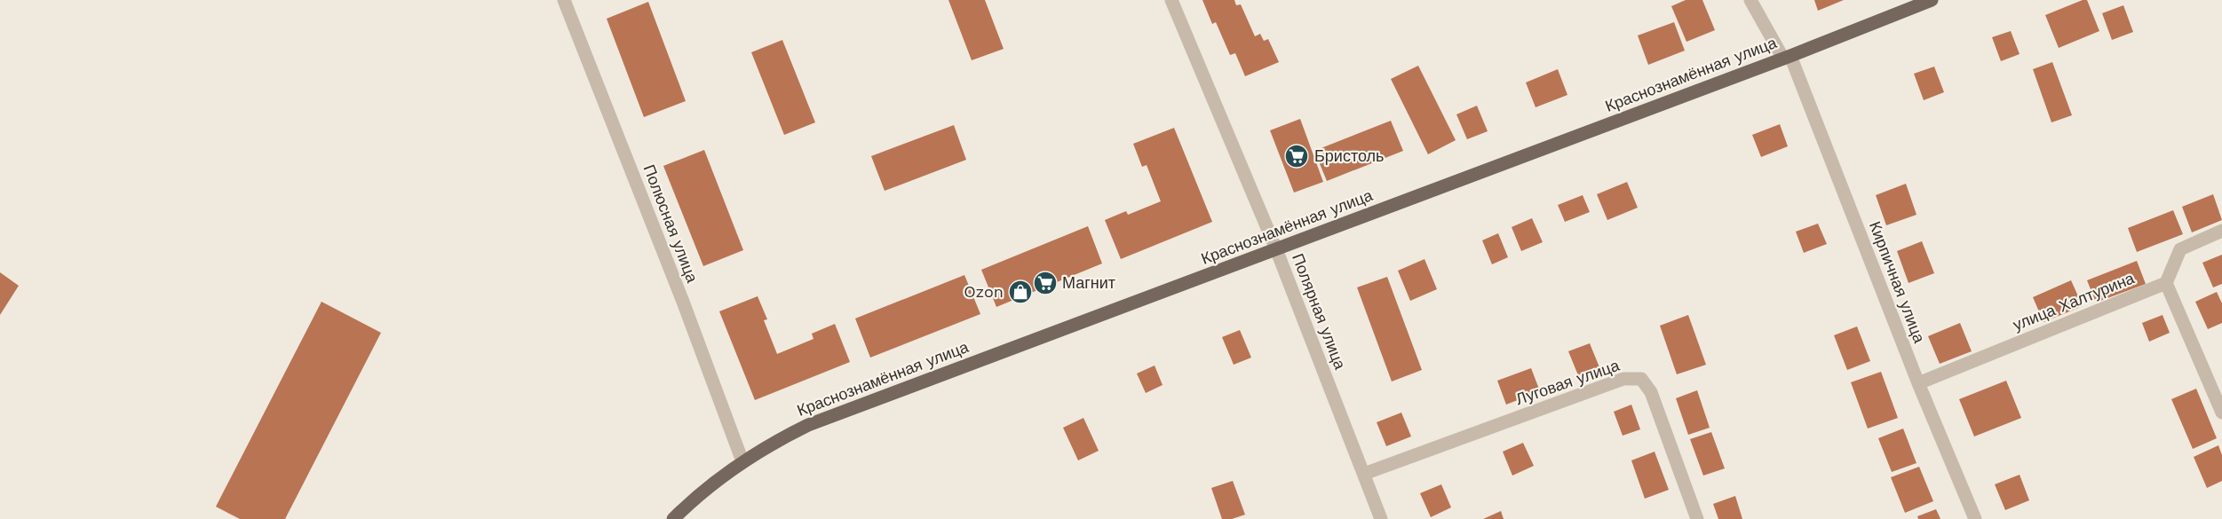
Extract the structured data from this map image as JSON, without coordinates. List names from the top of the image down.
{
  "streets": {
    "main road": ["Краснознамённая улица"],
    "street": [
      "Полюсная улица",
      "Кирпичная улица",
      "улица Халтурина",
      "Полярная улица",
      "Луговая улица"
    ]
  },
  "crossings": [
    ["Краснознамённая улица", "Полюсная улица"],
    ["Краснознамённая улица", "Кирпичная улица"],
    ["Краснознамённая улица", "Полярная улица"],
    ["Кирпичная улица", "улица Халтурина"],
    ["Полярная улица", "Луговая улица"]
  ],
  "places": {
    "supermarket": ["Бристоль", "Магнит"],
    "shop": ["Ozon"]
  }
}
